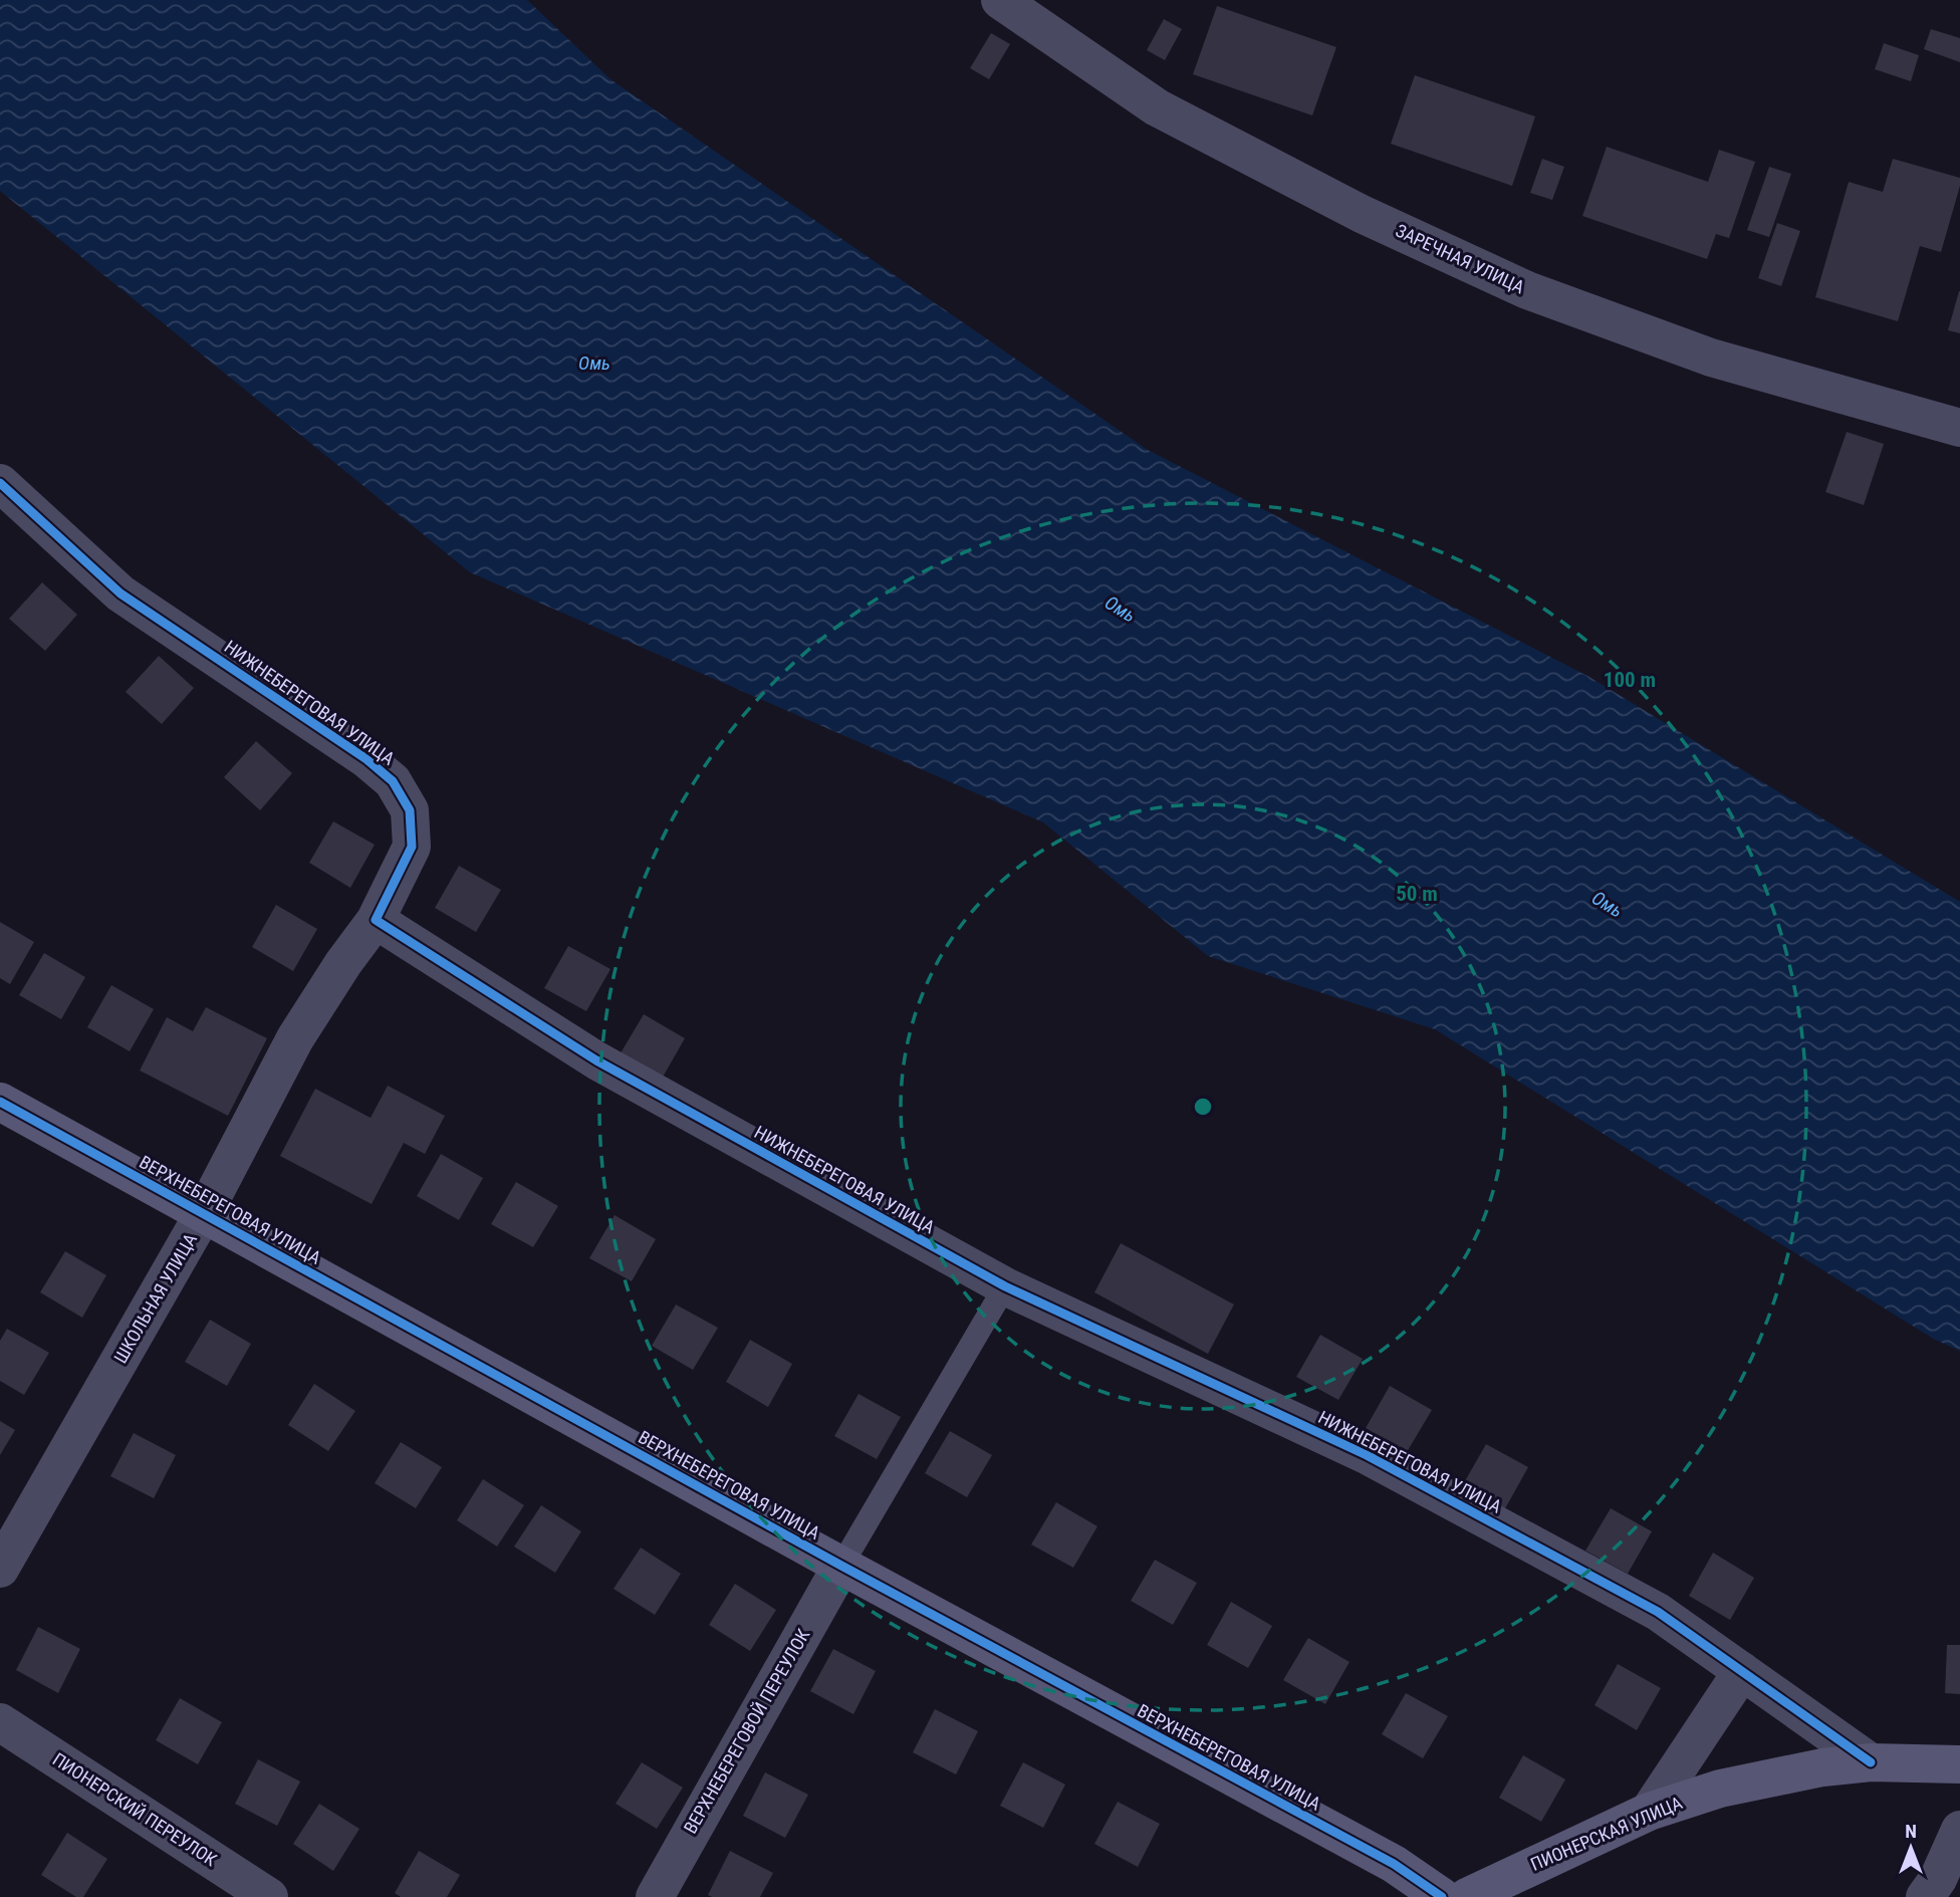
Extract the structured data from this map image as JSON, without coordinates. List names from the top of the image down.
{
  "streets": {
    "street": [
      "ЗАРЕЧНАЯ УЛИЦА",
      "НИЖНЕБЕРЕГОВАЯ УЛИЦА",
      "ВЕРХНЕБЕРЕГОВАЯ УЛИЦА",
      "ШКОЛЬНАЯ УЛИЦА",
      "ВЕРХНЕБЕРЕГОВОЙ ПЕРЕУЛОК",
      "ПИОНЕРСКИЙ ПЕРЕУЛОК",
      "ПИОНЕРСКАЯ УЛИЦА"
    ]
  },
  "crossings": [
    ["НИЖНЕБЕРЕГОВАЯ УЛИЦА", "ШКОЛЬНАЯ УЛИЦА"],
    ["НИЖНЕБЕРЕГОВАЯ УЛИЦА", "ПИОНЕРСКАЯ УЛИЦА"],
    ["ВЕРХНЕБЕРЕГОВАЯ УЛИЦА", "ШКОЛЬНАЯ УЛИЦА"],
    ["ВЕРХНЕБЕРЕГОВАЯ УЛИЦА", "ВЕРХНЕБЕРЕГОВОЙ ПЕРЕУЛОК"]
  ],
  "water": ["Омь"],
  "north": "top",
  "rings": ["100 m", "50 m"]
}
